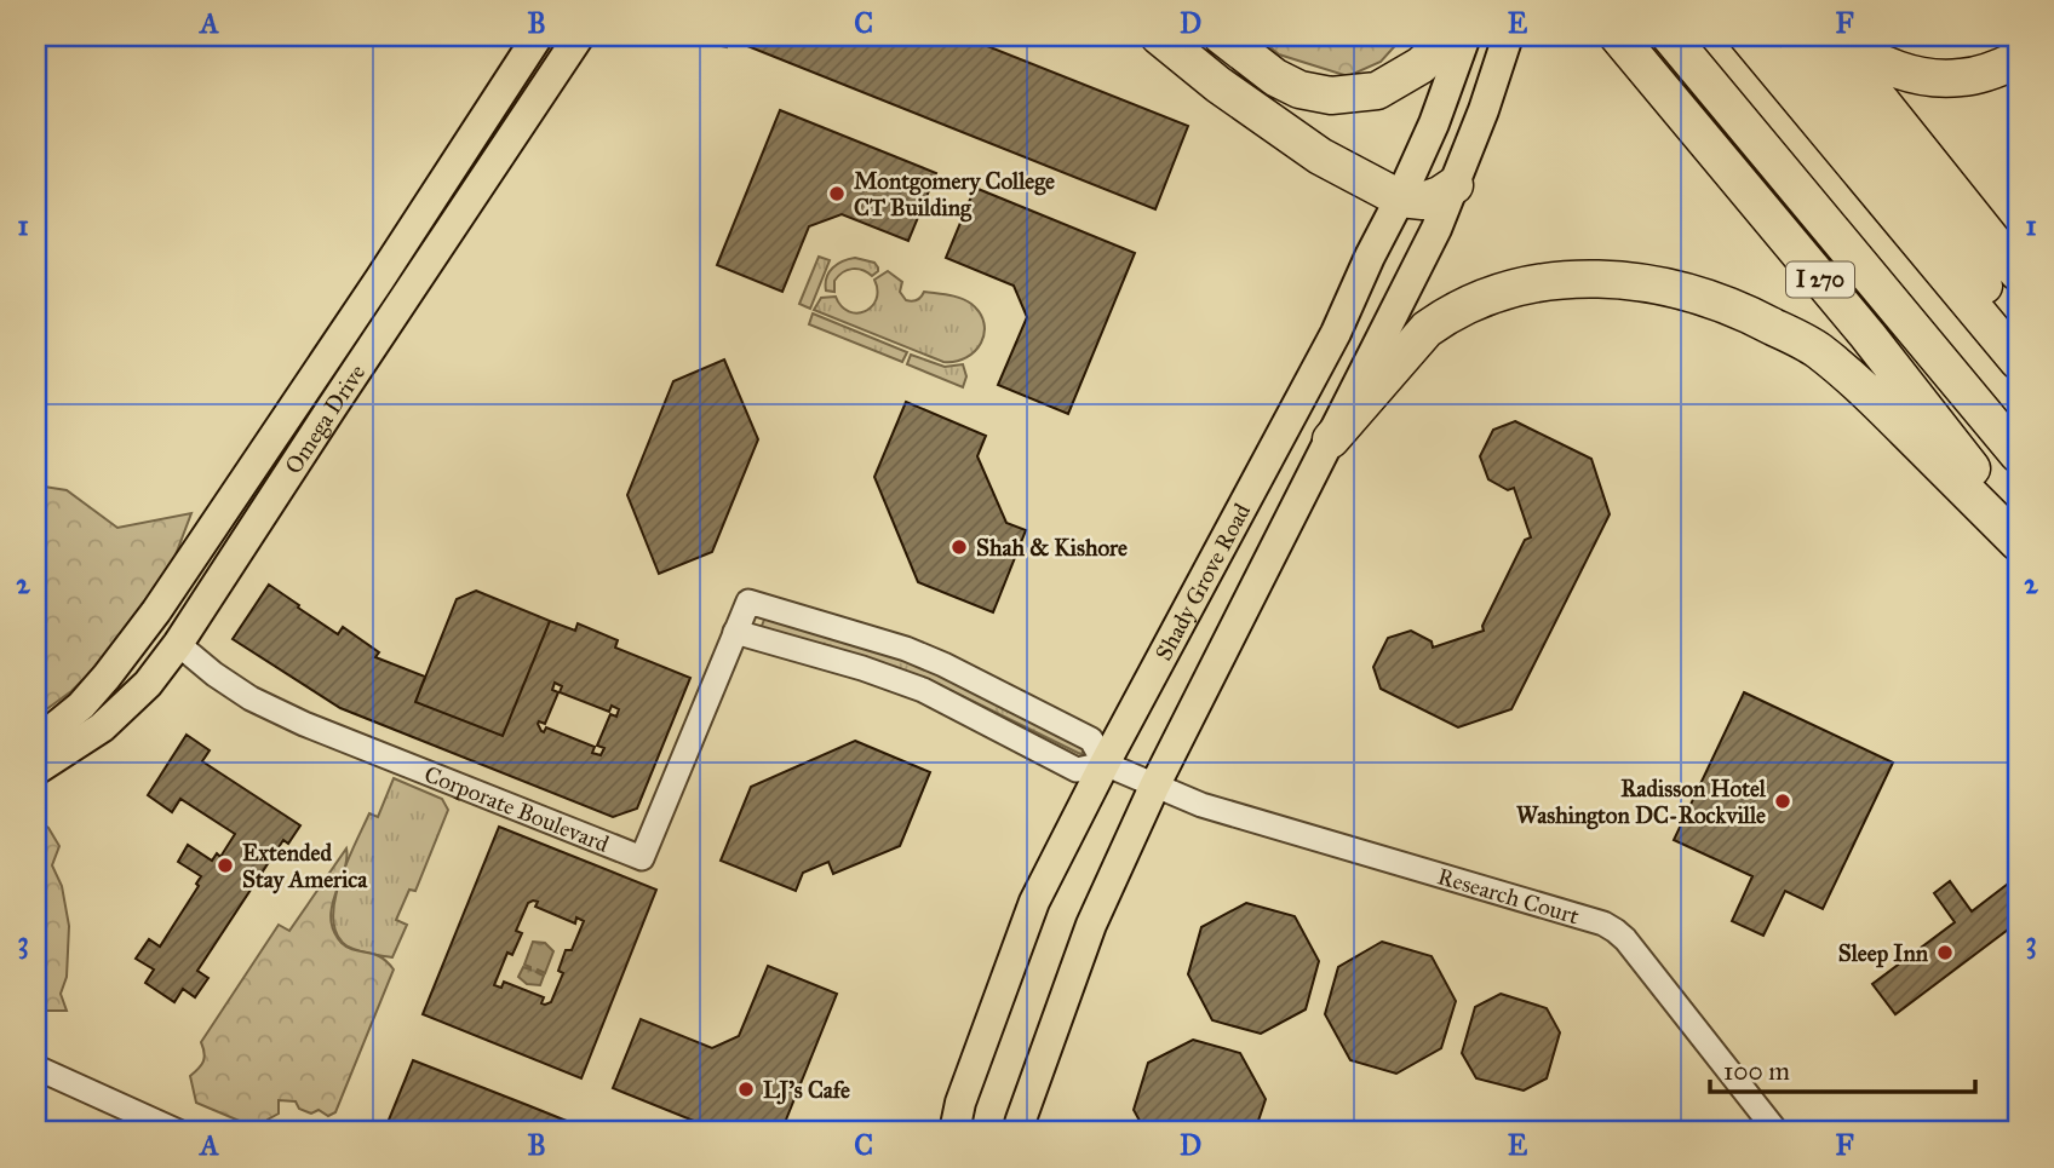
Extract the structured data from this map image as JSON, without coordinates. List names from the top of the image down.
{
  "streets": {
    "highway": ["I 270"],
    "main road": ["Omega Drive", "Shady Grove Road"],
    "street": ["Corporate Boulevard", "Research Court"]
  },
  "crossings": [
    ["Omega Drive", "Corporate Boulevard"],
    ["Shady Grove Road", "Corporate Boulevard"],
    ["Corporate Boulevard", "Research Court"]
  ],
  "places": [
    "Montgomery College CT Building",
    "Shah & Kishore",
    "Radisson Hotel Washington DC-Rockville",
    "Extended Stay America",
    "Sleep Inn",
    "LJ's Cafe"
  ],
  "scale_bar": "100 m",
  "grid": {
    "columns": [
      "A",
      "B",
      "C",
      "D",
      "E",
      "F"
    ],
    "rows": ["1", "2", "3"]
  }
}
